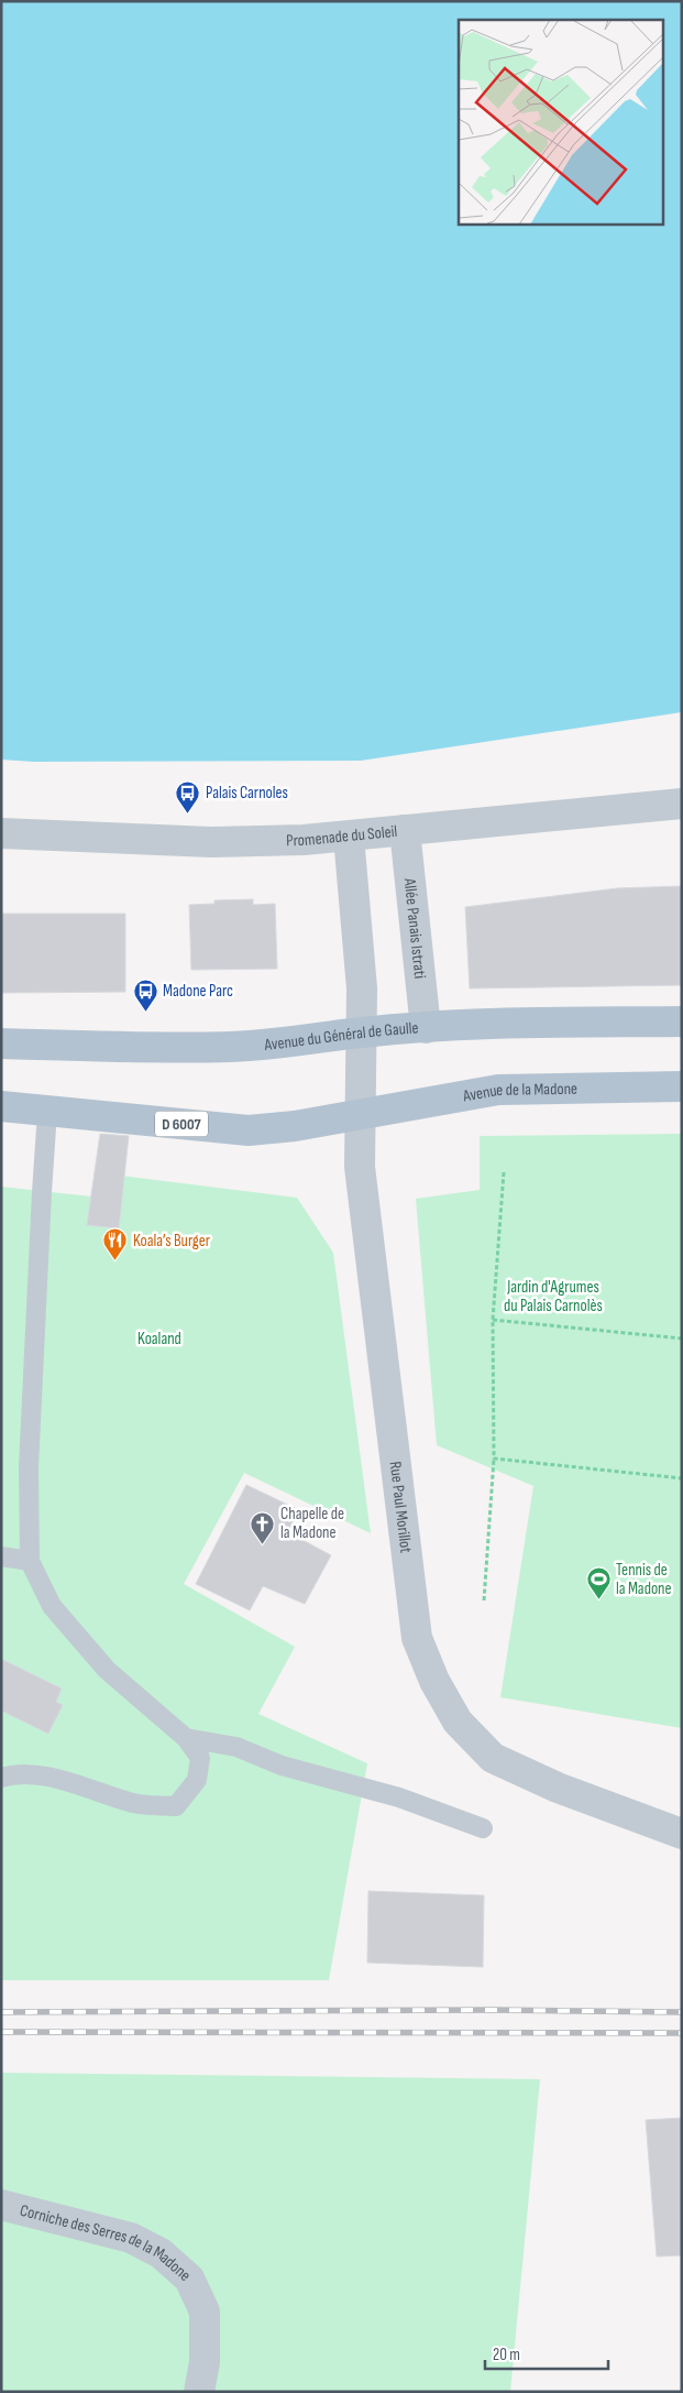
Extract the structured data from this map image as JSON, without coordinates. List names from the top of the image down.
{
  "streets": {
    "main road": ["Avenue du Général de Gaulle", "Avenue de la Madone", "D 6007"],
    "street": [
      "Promenade du Soleil",
      "Allée Panais Istrati",
      "Rue Paul Morillot",
      "Corniche des Serres de la Madone"
    ]
  },
  "crossings": [
    ["Promenade du Soleil", "Allée Panais Istrati"],
    ["Allée Panais Istrati", "Avenue du Général de Gaulle"],
    ["Avenue du Général de Gaulle", "Rue Paul Morillot"],
    ["Avenue de la Madone", "D 6007"],
    ["Avenue de la Madone", "Rue Paul Morillot"],
    ["D 6007", "Rue Paul Morillot"]
  ],
  "parks": ["Jardin d'Agrumes du Palais Carnolès", "Koaland"],
  "places": {
    "bus stop": ["Palais Carnoles", "Madone Parc"],
    "restaurant": ["Koala’s Burger"],
    "church": ["Chapelle de la Madone"],
    "sports": ["Tennis de la Madone"]
  },
  "scale_bar": "20 m"
}
